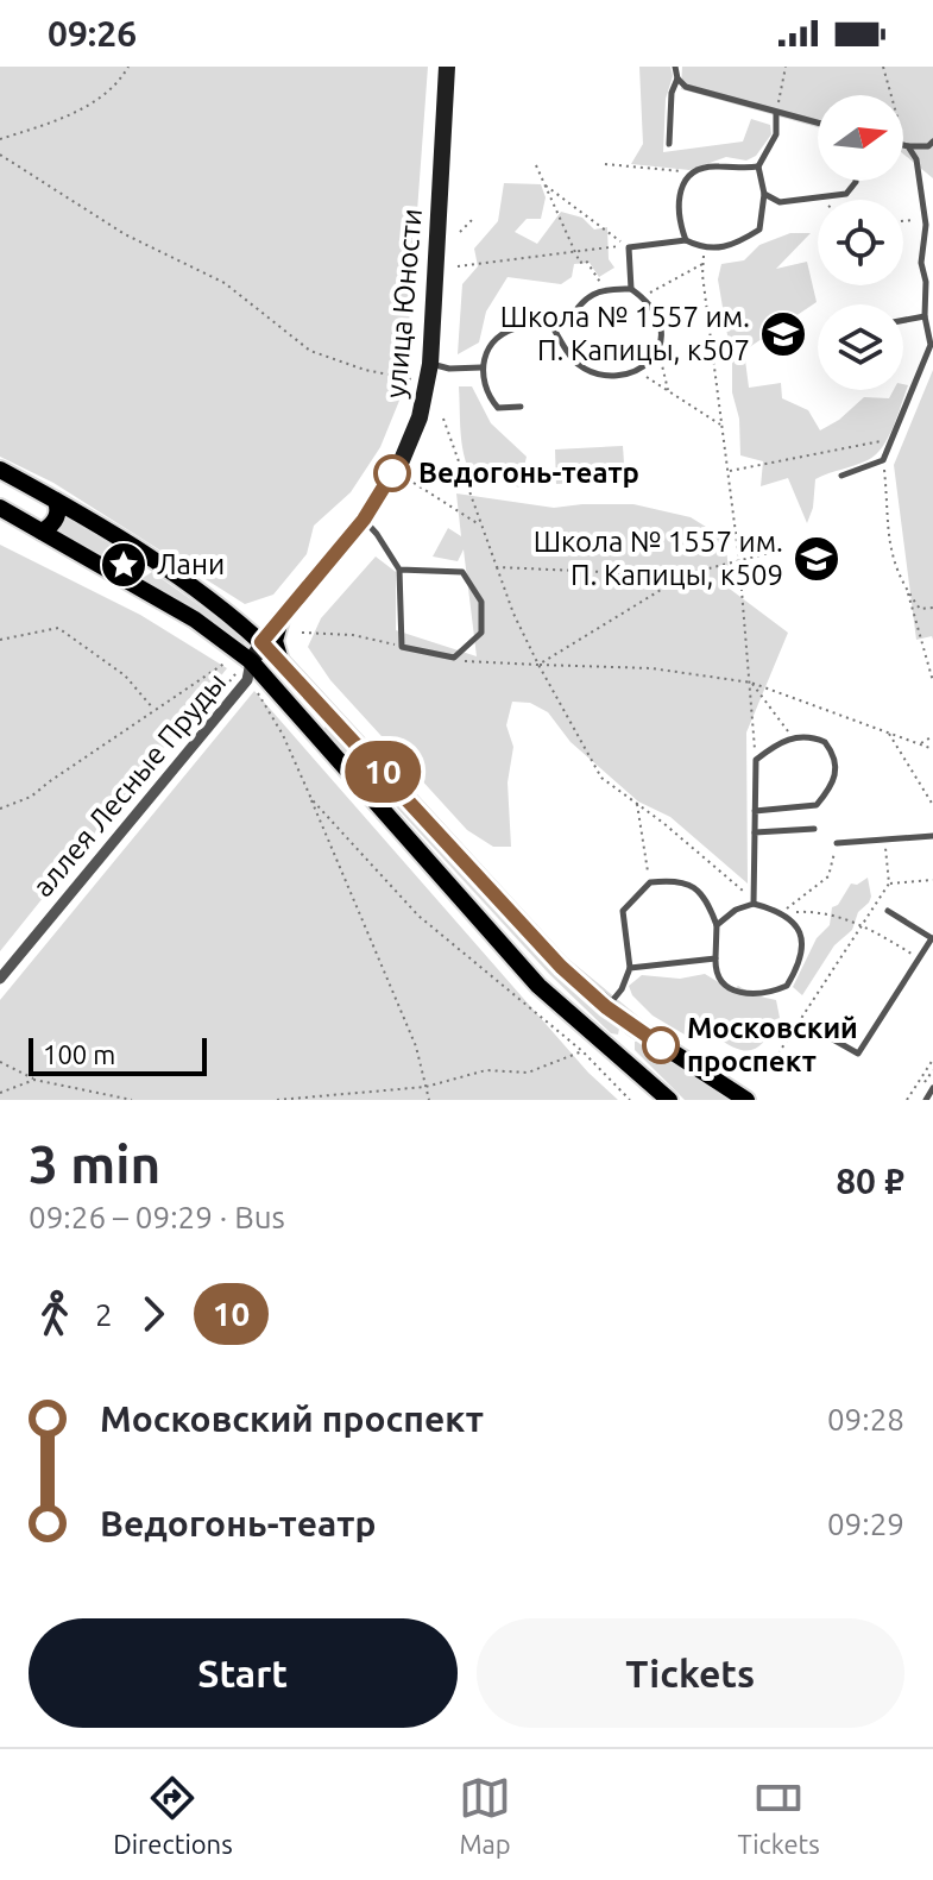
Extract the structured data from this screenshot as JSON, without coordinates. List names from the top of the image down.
{
  "streets": {
    "street": ["улица Юности", "аллея Лесные Пруды"]
  },
  "crossings": [
    ["улица Юности", "аллея Лесные Пруды"]
  ],
  "places": {
    "school or university": ["Школа № 1557 им. П. Капицы, к507", "Школа № 1557 им. П. Капицы, к509"],
    "other": ["Ведогонь-театр", "Московский проспект"],
    "place": ["Лани"]
  },
  "lines": ["bus line 10"],
  "scale_bar": "100 m",
  "north": "right",
  "page": {
    "status": "09:26",
    "on_map": "10",
    "scale": "100 m",
    "heading": ["3 min", "09:26 – 09:29 · Bus", "80 ₽"],
    "legs": ["2", "10"],
    "list": [
      {
        "name": "Московский проспект",
        "value": "09:28"
      },
      {
        "name": "Ведогонь-театр",
        "value": "09:29"
      }
    ],
    "buttons": ["Start", "Tickets"],
    "tabs": ["Directions", "Map", "Tickets"]
  }
}
